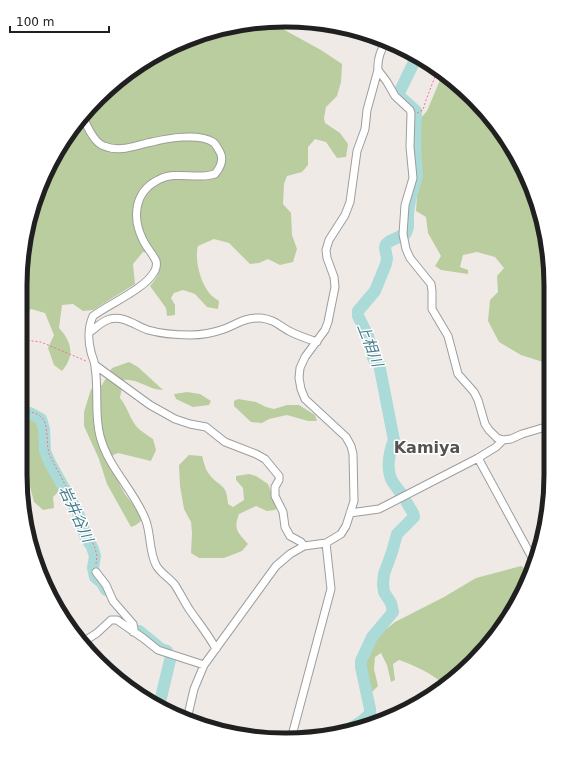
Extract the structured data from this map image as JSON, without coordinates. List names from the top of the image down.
{
  "districts": ["Kamiya"],
  "water": ["上相川", "岩井谷川"],
  "scale_bar": "100 m"
}
